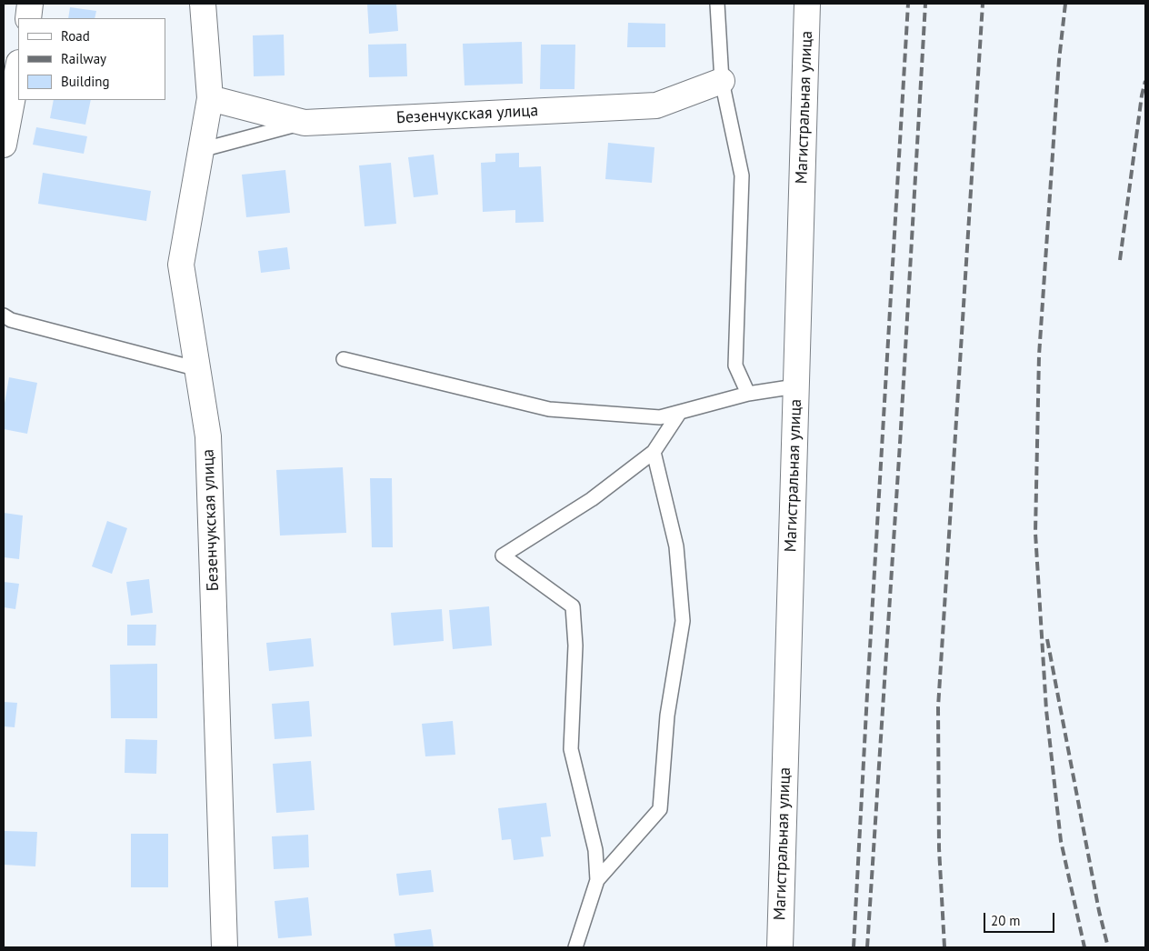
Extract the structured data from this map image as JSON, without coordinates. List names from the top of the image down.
{
  "streets": {
    "street": ["Магистральная улица", "Безенчукская улица"]
  },
  "legend": ["Road", "Railway", "Building"],
  "scale_bar": "20 m"
}
